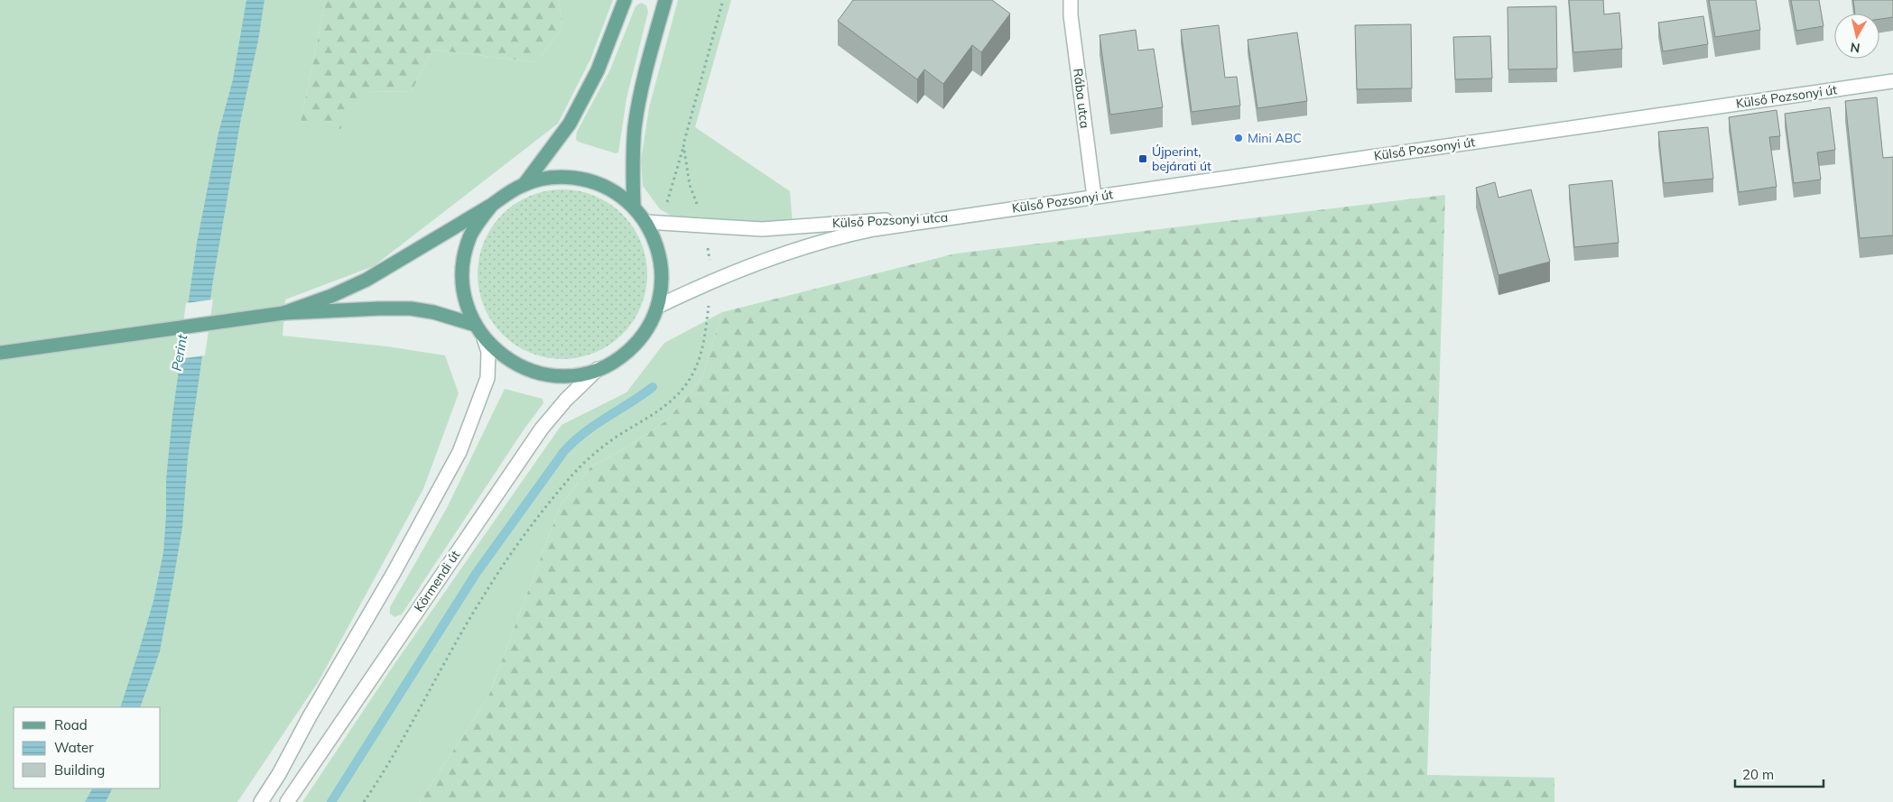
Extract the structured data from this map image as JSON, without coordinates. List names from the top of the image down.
{
  "streets": {
    "main road": [
      "Külső Pozsonyi út",
      "Rába utca",
      "Külső Pozsonyi utca",
      "Körmendi út"
    ]
  },
  "crossings": [
    ["Külső Pozsonyi út", "Rába utca"],
    ["Külső Pozsonyi út", "Külső Pozsonyi utca"]
  ],
  "water": ["Perint"],
  "places": {
    "other": ["Mini ABC"],
    "transit": ["Újperint, bejárati út"]
  },
  "legend": ["Road", "Water", "Building"],
  "scale_bar": "20 m",
  "north": "bottom"
}
